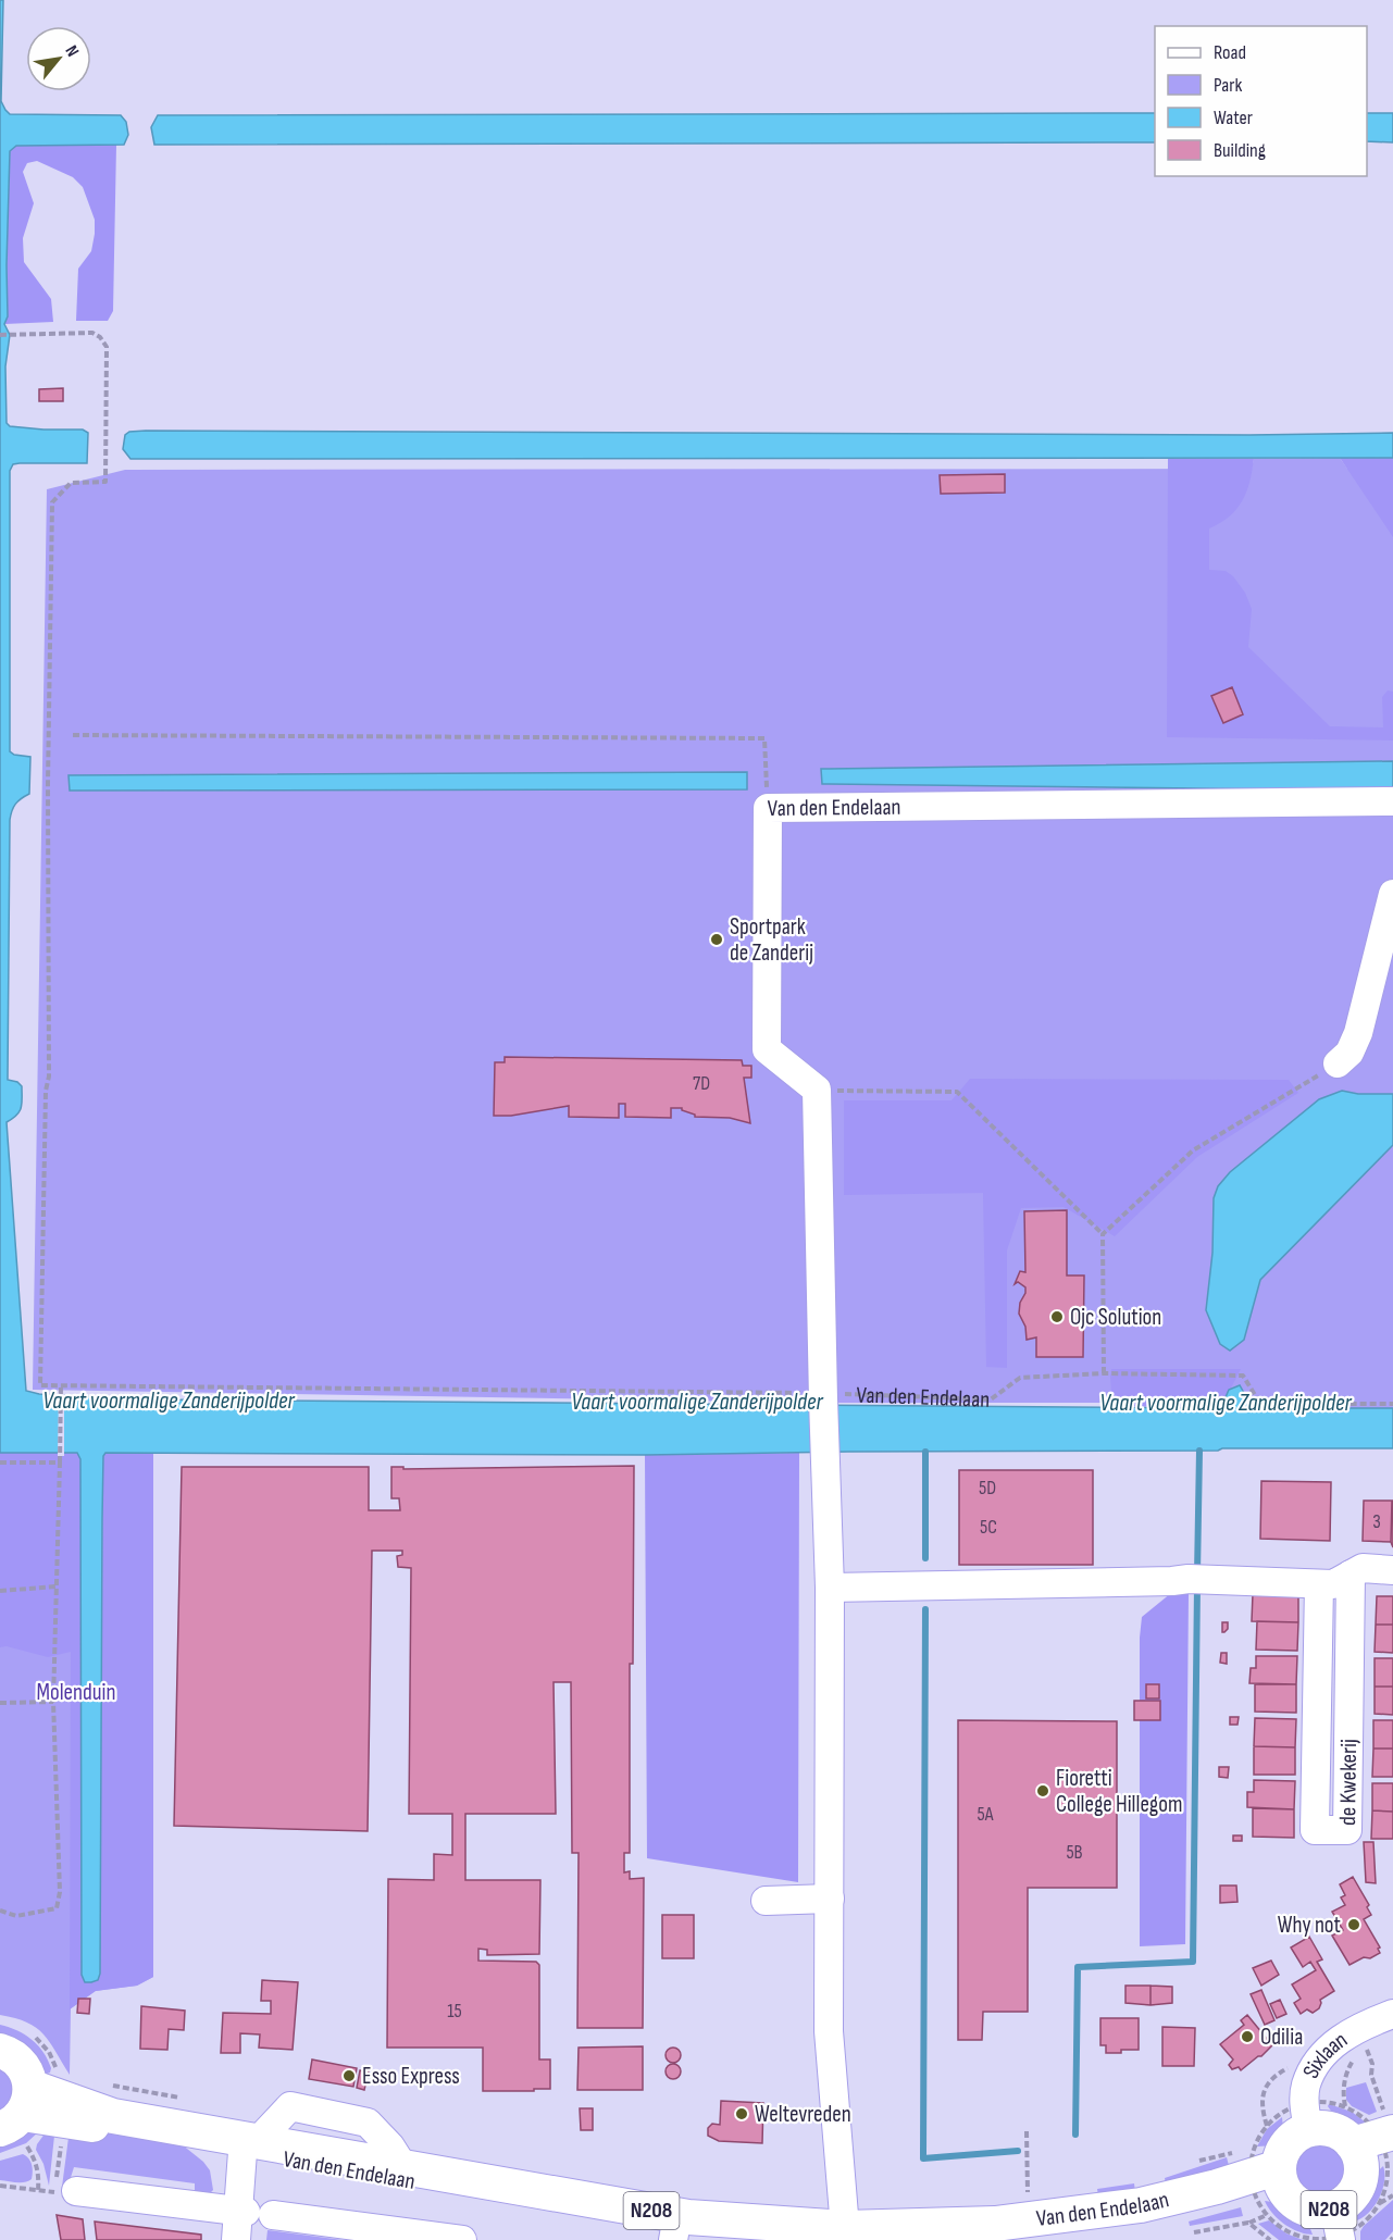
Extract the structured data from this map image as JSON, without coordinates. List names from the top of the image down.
{
  "streets": {
    "main road": ["Van den Endelaan", "N208"],
    "street": ["de Kwekerij", "Sixlaan"]
  },
  "crossings": [
    ["Van den Endelaan", "Sixlaan"],
    ["Van den Endelaan", "N208"],
    ["Sixlaan", "N208"]
  ],
  "water": ["Vaart voormalige Zanderijpolder"],
  "parks": ["Molenduin"],
  "places": [
    "Sportpark de Zanderij",
    "Ojc Solution",
    "Fioretti College Hillegom",
    "Why not",
    "Odilia",
    "Esso Express",
    "Weltevreden"
  ],
  "house_numbers": [
    "7D",
    "5D",
    "3",
    "5C",
    "5A",
    "5B",
    "15"
  ],
  "legend": [
    "Road",
    "Park",
    "Water",
    "Building"
  ],
  "north": "top right"
}
